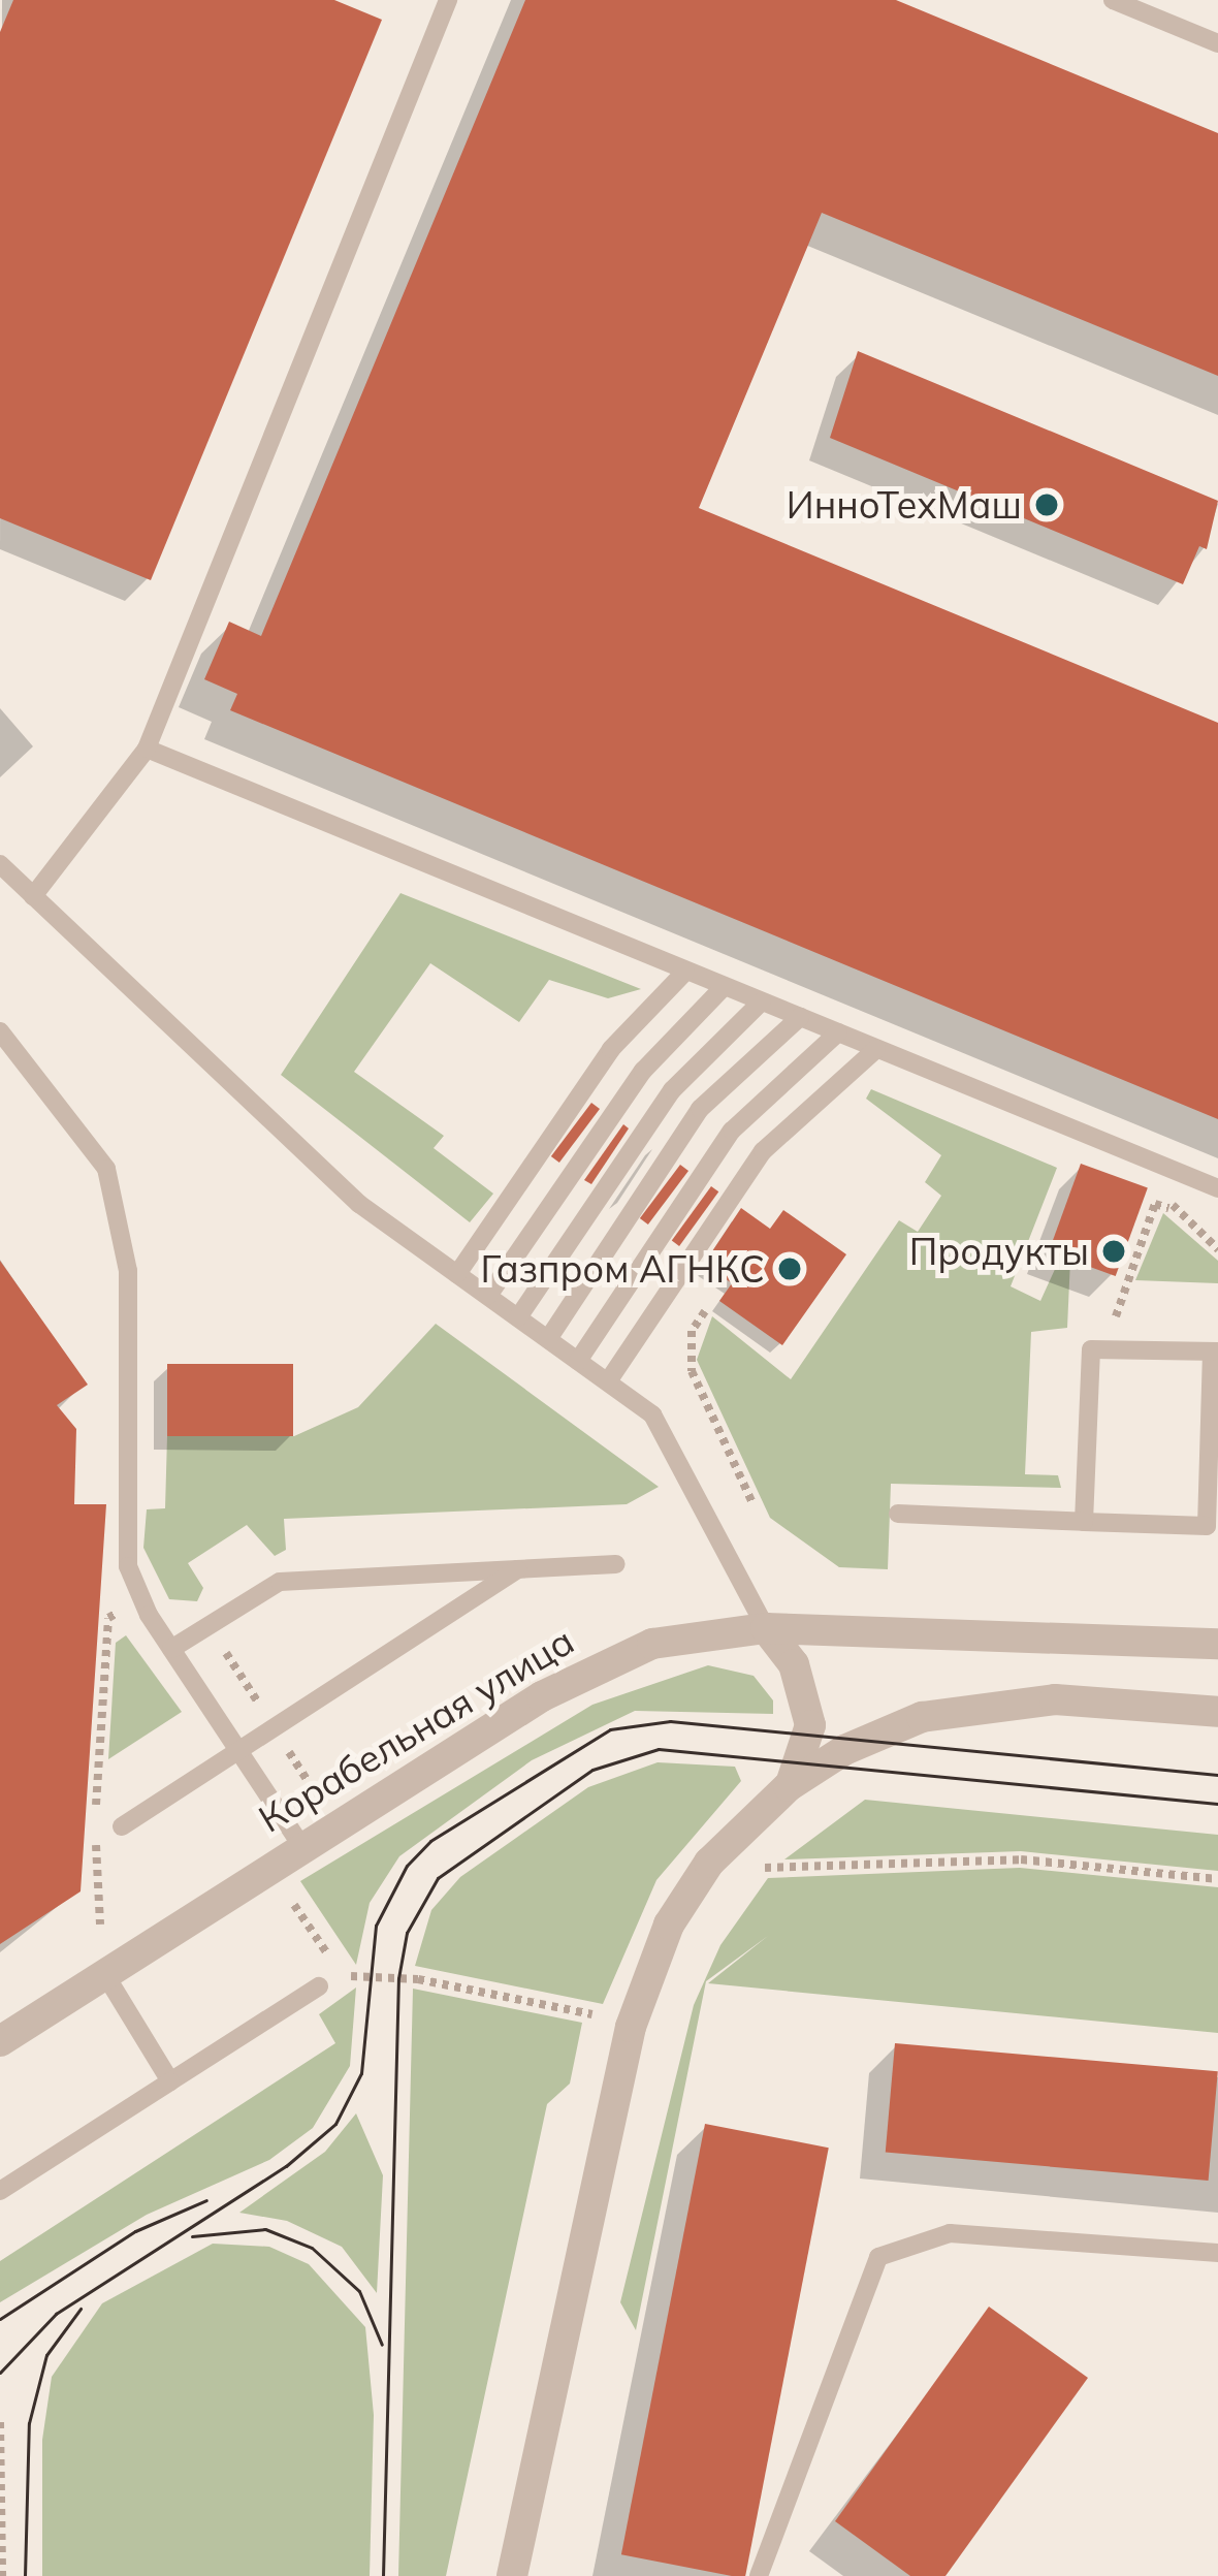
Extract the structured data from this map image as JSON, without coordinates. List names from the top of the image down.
{
  "streets": {
    "street": ["Корабельная улица"]
  },
  "places": ["ИнноТехМаш", "Продукты", "Газпром АГНКС"]
}
